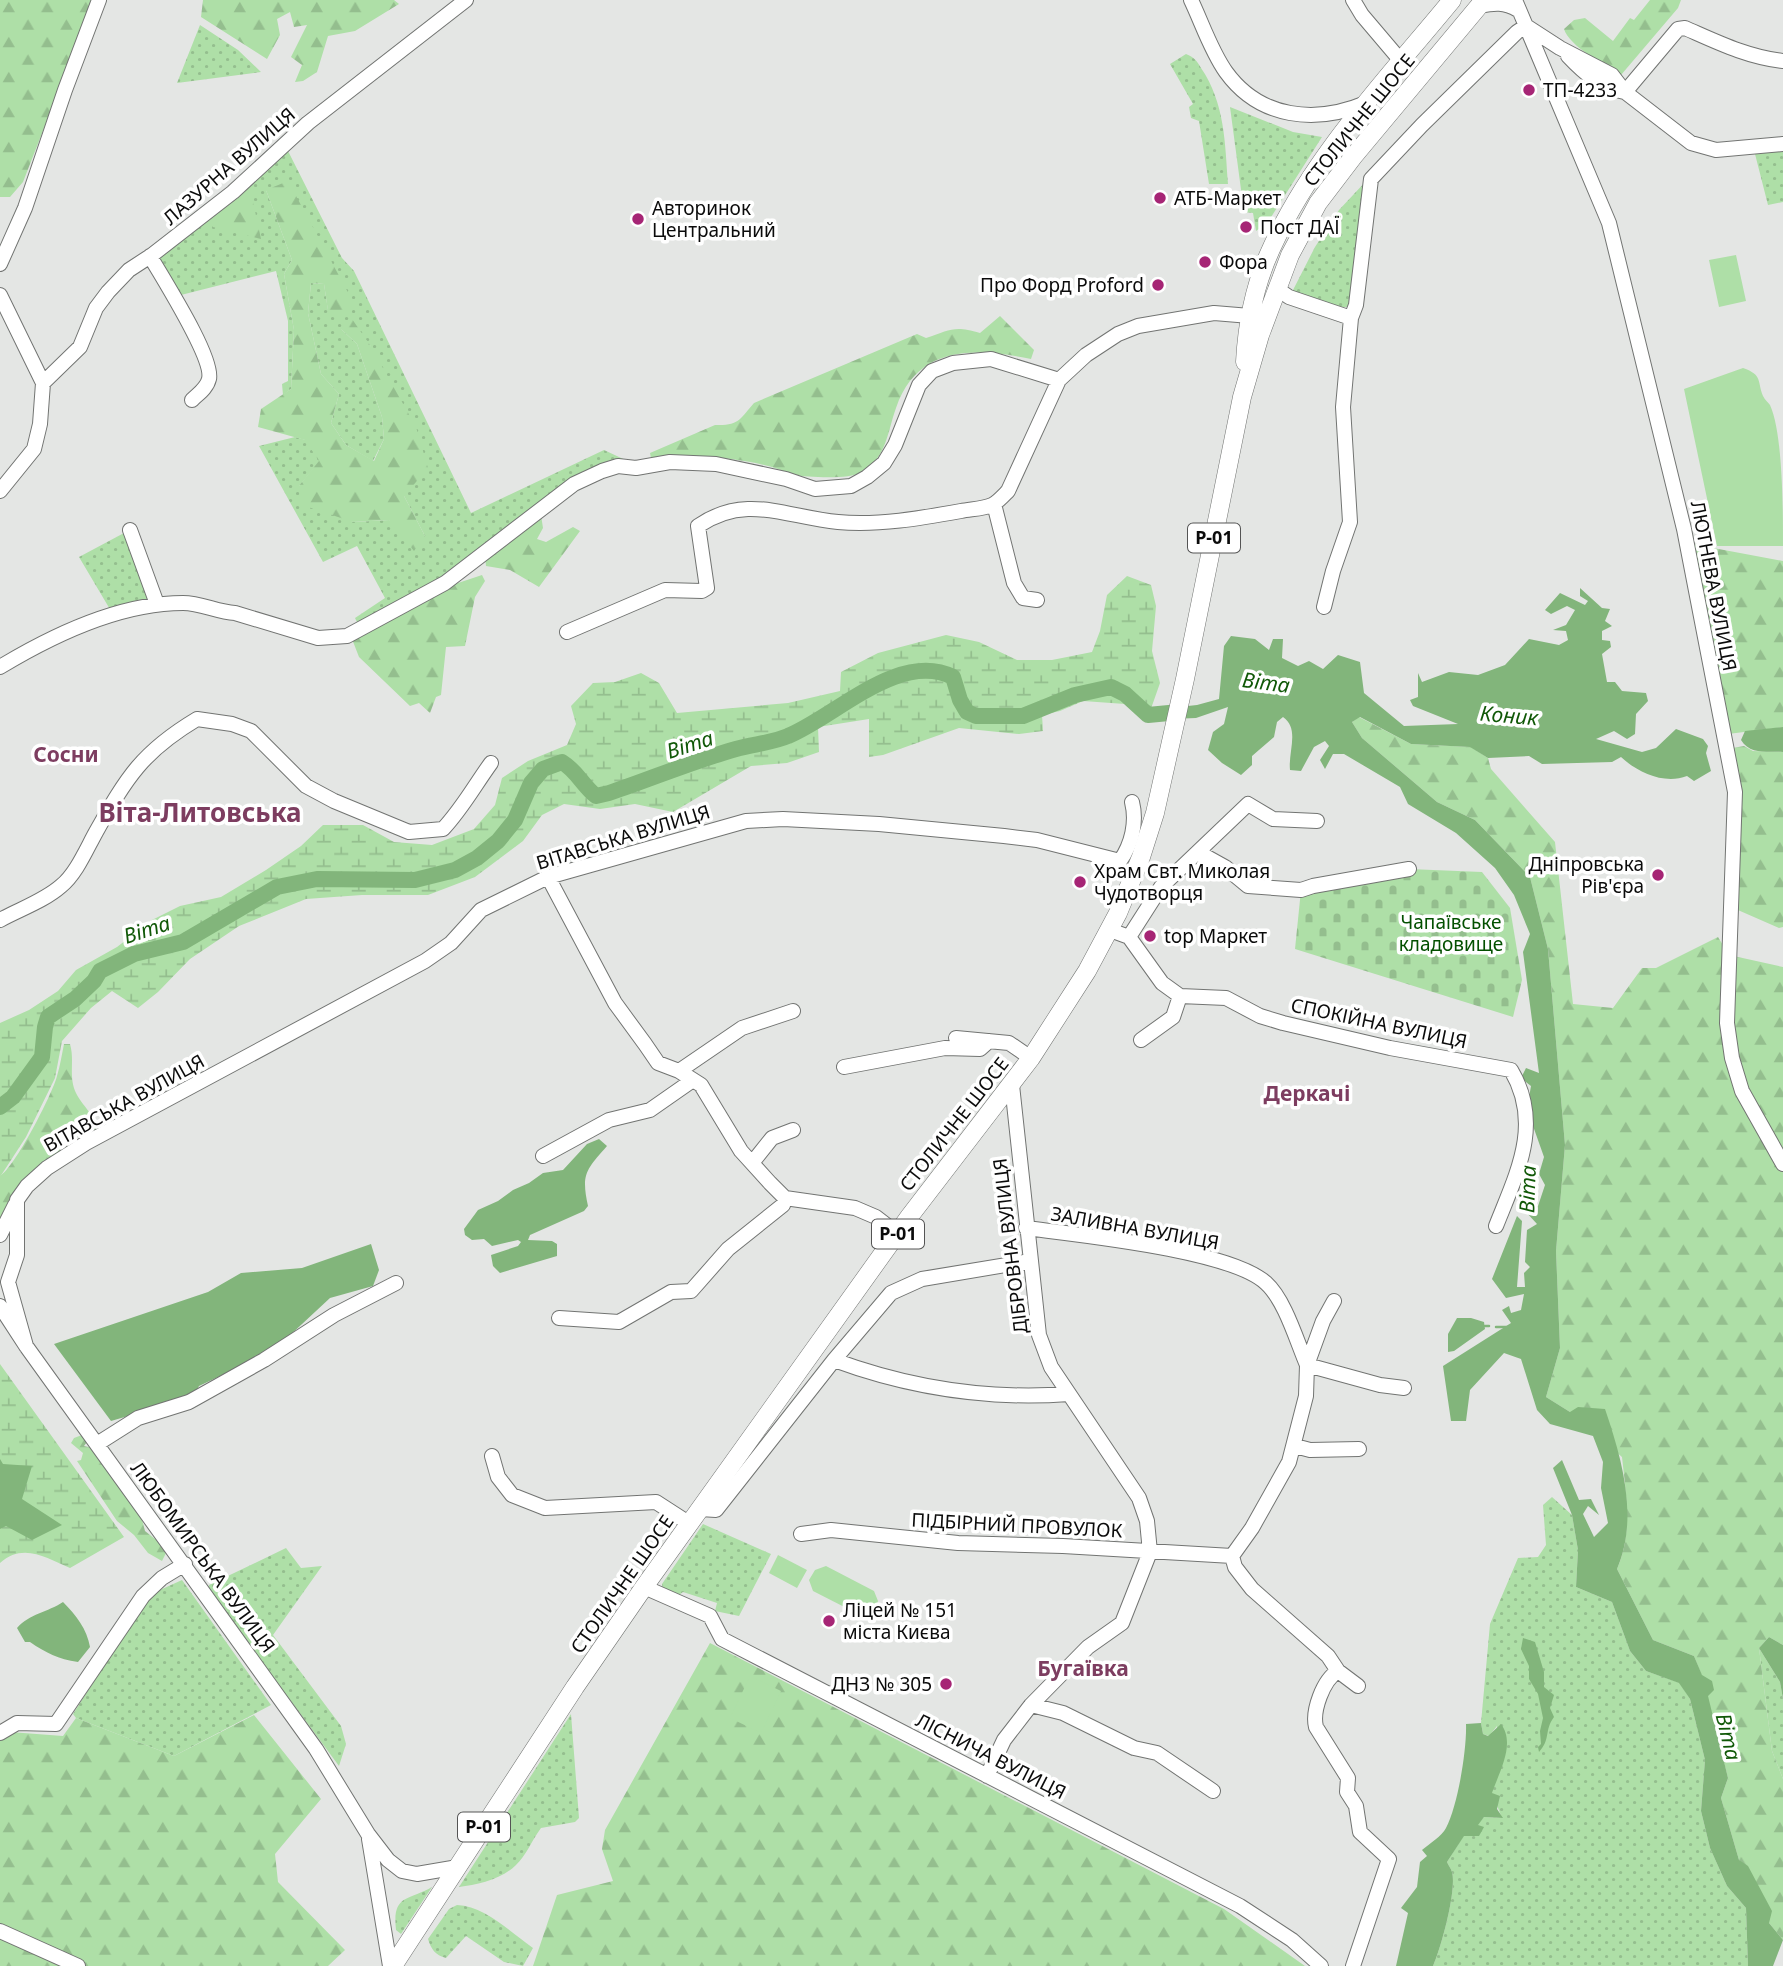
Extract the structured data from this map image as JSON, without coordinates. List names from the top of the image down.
{
  "streets": {
    "main road": ["СТОЛИЧНЕ ШОСЕ", "Р-01"],
    "street": [
      "ЛАЗУРНА ВУЛИЦЯ",
      "ЛЮТНЕВА ВУЛИЦЯ",
      "ВІТАВСЬКА ВУЛИЦЯ",
      "СПОКІЙНА ВУЛИЦЯ",
      "ЗАЛИВНА ВУЛИЦЯ",
      "ДІБРОВНА ВУЛИЦЯ",
      "ПІДБІРНИЙ ПРОВУЛОК",
      "ЛЮБОМИРСЬКА ВУЛИЦЯ",
      "ЛІСНИЧА ВУЛИЦЯ"
    ]
  },
  "crossings": [
    ["СТОЛИЧНЕ ШОСЕ", "ЛЮТНЕВА ВУЛИЦЯ"],
    ["СТОЛИЧНЕ ШОСЕ", "ДІБРОВНА ВУЛИЦЯ"],
    ["СТОЛИЧНЕ ШОСЕ", "ЛЮБОМИРСЬКА ВУЛИЦЯ"],
    ["СТОЛИЧНЕ ШОСЕ", "ЛІСНИЧА ВУЛИЦЯ"],
    ["ЗАЛИВНА ВУЛИЦЯ", "ДІБРОВНА ВУЛИЦЯ"],
    ["ДІБРОВНА ВУЛИЦЯ", "ПІДБІРНИЙ ПРОВУЛОК"],
    ["ДІБРОВНА ВУЛИЦЯ", "ЛІСНИЧА ВУЛИЦЯ"]
  ],
  "districts": [
    "Сосни",
    "Віта-Литовська",
    "Деркачі",
    "Бугаївка"
  ],
  "water": ["Віта", "Коник"],
  "parks": ["Чапаївське кладовище"],
  "places": [
    "ТП-4233",
    "АТБ-Маркет",
    "Авторинок Центральний",
    "Пост ДАЇ",
    "Фора",
    "Про Форд Proford",
    "Дніпровська Рів'єра",
    "Храм Свт. Миколая Чудотворця",
    "top Маркет",
    "Ліцей № 151 міста Києва",
    "ДНЗ № 305"
  ]
}
